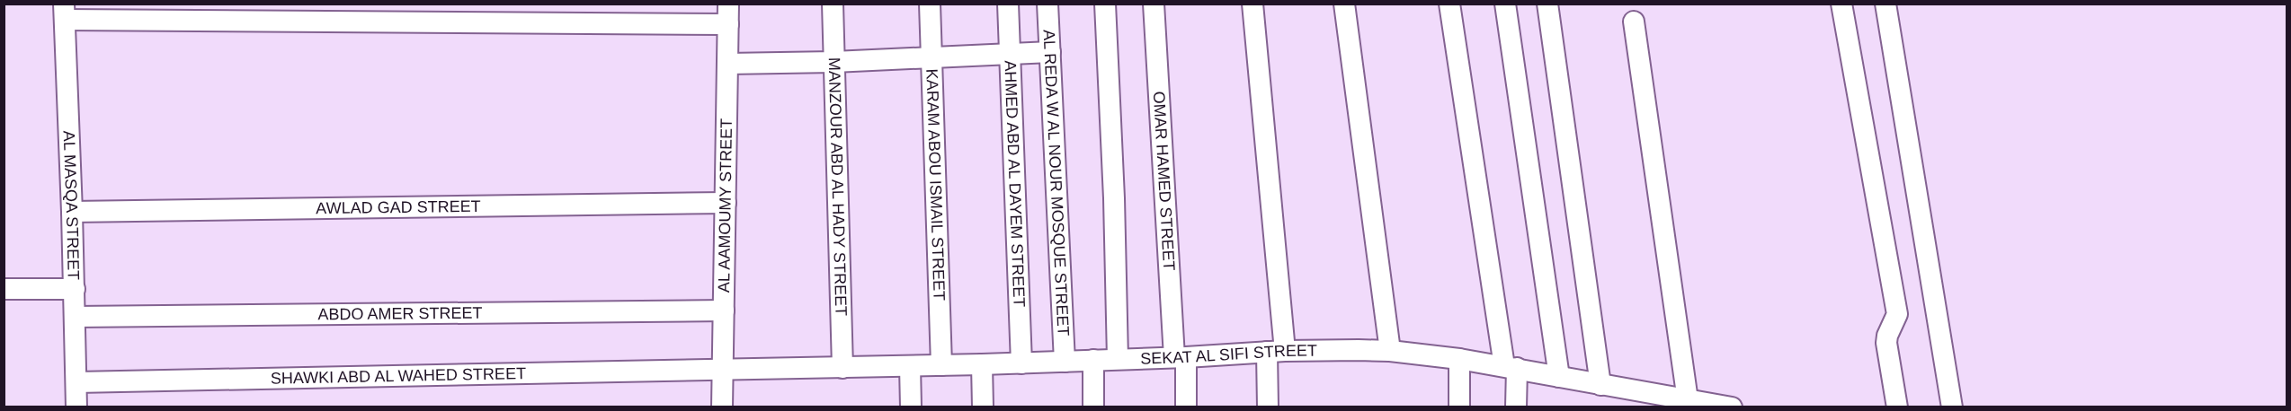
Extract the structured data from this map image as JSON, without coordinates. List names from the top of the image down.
{
  "streets": {
    "street": [
      "OMAR HAMED STREET",
      "AL REDA W AL NOUR MOSQUE STREET",
      "AHMED ABD AL DAYEM STREET",
      "KARAM ABOU ISMAIL STREET",
      "MANZOUR ABD AL HADY STREET",
      "AL MASQA STREET",
      "AL AAMOUMY STREET",
      "AWLAD GAD STREET",
      "ABDO AMER STREET",
      "SEKAT AL SIFI STREET",
      "SHAWKI ABD AL WAHED STREET"
    ]
  },
  "crossings": [
    ["OMAR HAMED STREET", "SEKAT AL SIFI STREET"],
    ["AL REDA W AL NOUR MOSQUE STREET", "SEKAT AL SIFI STREET"],
    ["AHMED ABD AL DAYEM STREET", "SEKAT AL SIFI STREET"],
    ["KARAM ABOU ISMAIL STREET", "SEKAT AL SIFI STREET"],
    ["MANZOUR ABD AL HADY STREET", "SEKAT AL SIFI STREET"],
    ["AL MASQA STREET", "AWLAD GAD STREET"],
    ["AL MASQA STREET", "ABDO AMER STREET"],
    ["AL MASQA STREET", "SHAWKI ABD AL WAHED STREET"],
    ["AL AAMOUMY STREET", "AWLAD GAD STREET"],
    ["AL AAMOUMY STREET", "ABDO AMER STREET"],
    ["AL AAMOUMY STREET", "SEKAT AL SIFI STREET"],
    ["AL AAMOUMY STREET", "SHAWKI ABD AL WAHED STREET"],
    ["SEKAT AL SIFI STREET", "SHAWKI ABD AL WAHED STREET"]
  ]
}
